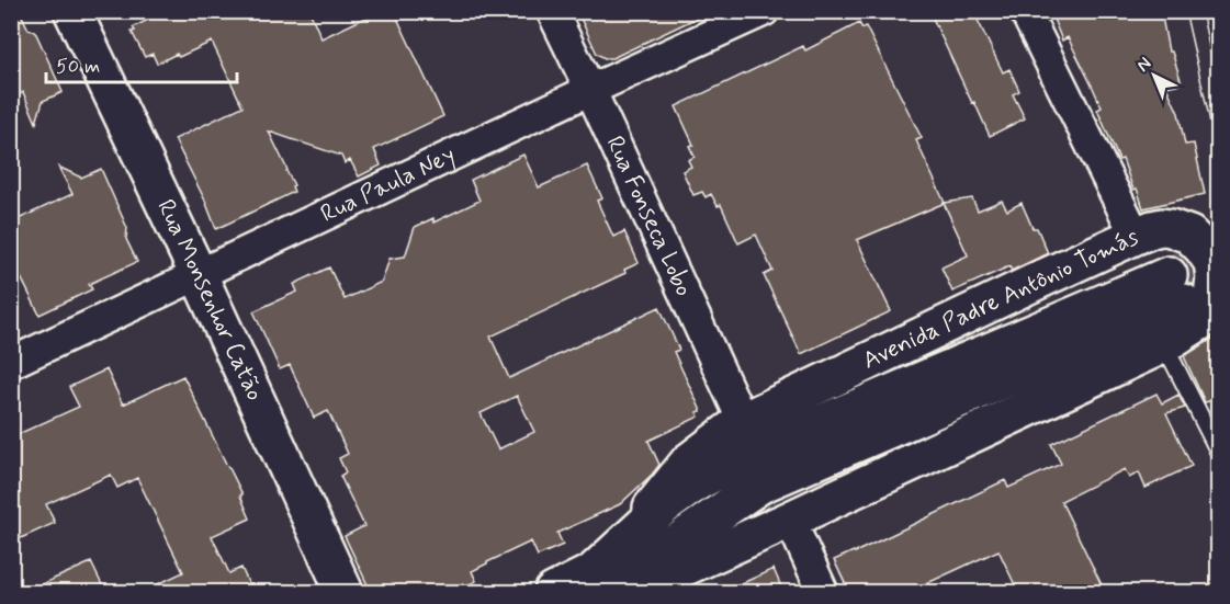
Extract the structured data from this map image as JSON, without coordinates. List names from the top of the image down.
{
  "streets": {
    "street": [
      "Rua Paula Ney",
      "Rua Fonseca Lobo",
      "Avenida Padre Antônio Tomás",
      "Rua Monsenhor Catão"
    ]
  },
  "crossings": [
    ["Rua Paula Ney", "Rua Fonseca Lobo"],
    ["Rua Paula Ney", "Rua Monsenhor Catão"],
    ["Rua Fonseca Lobo", "Avenida Padre Antônio Tomás"]
  ],
  "scale_bar": "50 m",
  "north": "top left"
}
